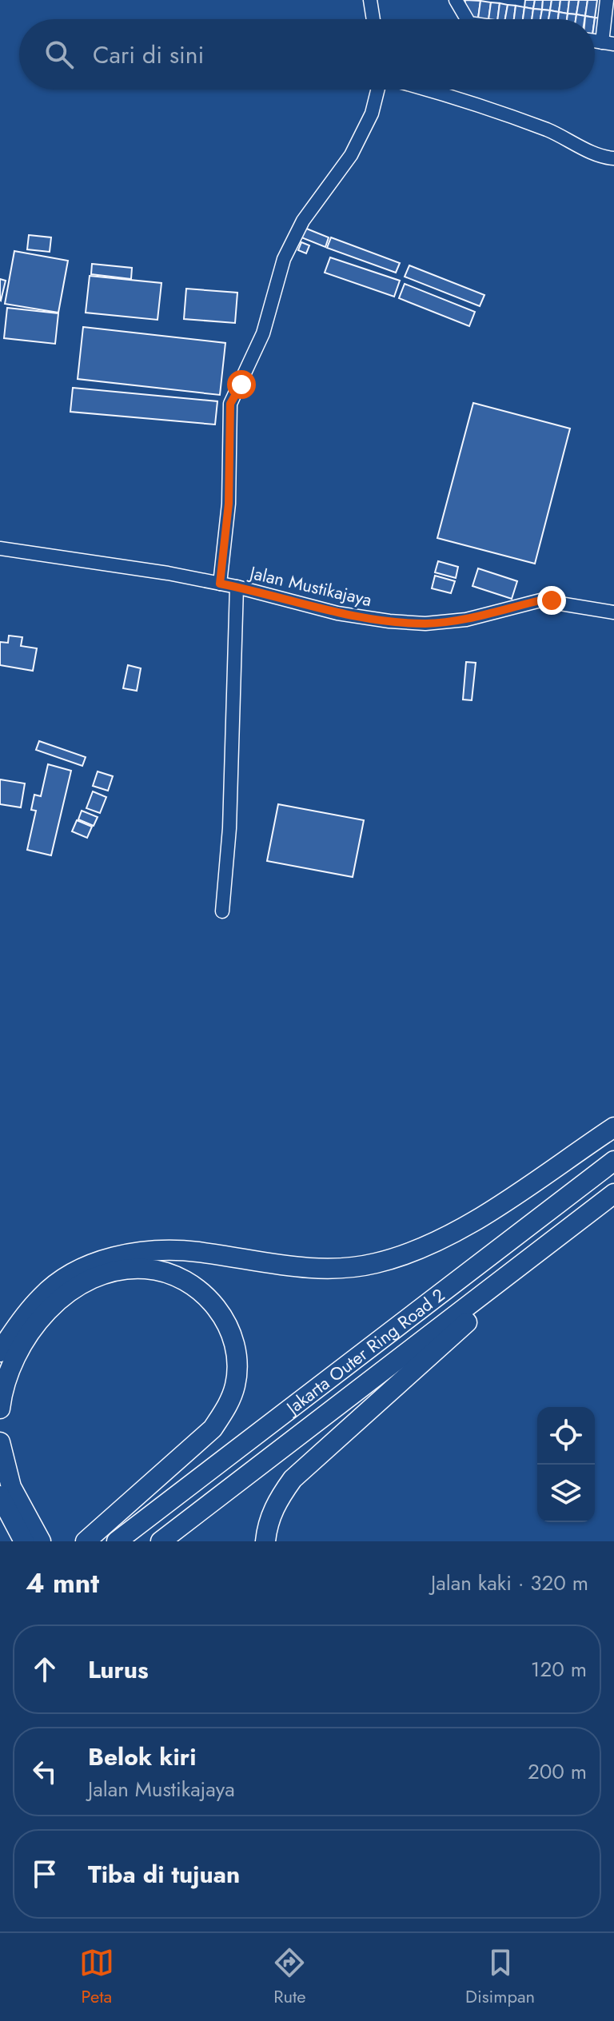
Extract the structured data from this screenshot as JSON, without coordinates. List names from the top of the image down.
{
  "streets": {
    "highway": ["Jakarta Outer Ring Road 2"],
    "street": ["Jalan Mustikajaya"]
  },
  "page": {
    "search": "Cari di sini",
    "heading": ["4 mnt", "Jalan kaki · 320 m"],
    "list": [
      ["Lurus", "120 m"],
      ["Belok kiri", "Jalan Mustikajaya", "200 m"],
      "Tiba di tujuan"
    ],
    "nav": ["Peta", "Rute", "Disimpan"]
  }
}
